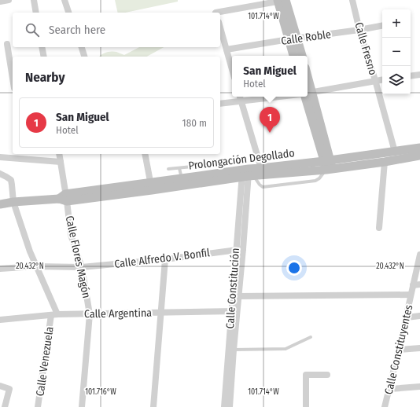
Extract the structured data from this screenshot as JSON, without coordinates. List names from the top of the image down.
{
  "streets": {
    "street": [
      "Calle Roble",
      "Calle Fresno",
      "Prolongación Degollado",
      "Calle Flores Magón",
      "Calle Alfredo V. Bonfil",
      "Calle Constitución",
      "Calle Argentina",
      "Calle Constituyentes",
      "Calle Venezuela"
    ]
  },
  "crossings": [
    ["Calle Roble", "Calle Fresno"],
    ["Calle Fresno", "Prolongación Degollado"],
    ["Prolongación Degollado", "Calle Flores Magón"],
    ["Prolongación Degollado", "Calle Constitución"],
    ["Calle Flores Magón", "Calle Alfredo V. Bonfil"],
    ["Calle Flores Magón", "Calle Argentina"],
    ["Calle Alfredo V. Bonfil", "Calle Constitución"],
    ["Calle Constitución", "Calle Argentina"],
    ["Calle Constitución", "Calle Constituyentes"],
    ["Calle Argentina", "Calle Venezuela"]
  ],
  "page": {
    "map_buttons": ["+", "−"],
    "search": "Search here",
    "popup": ["San Miguel", "Hotel"],
    "heading": "Nearby",
    "list": [
      {
        "mark": "1",
        "name": "San Miguel",
        "note": "Hotel",
        "value": "180 m"
      }
    ],
    "pins": "1"
  },
  "coordinates": ["101.714°W", "20.432°N", "101.716°W"]
}
